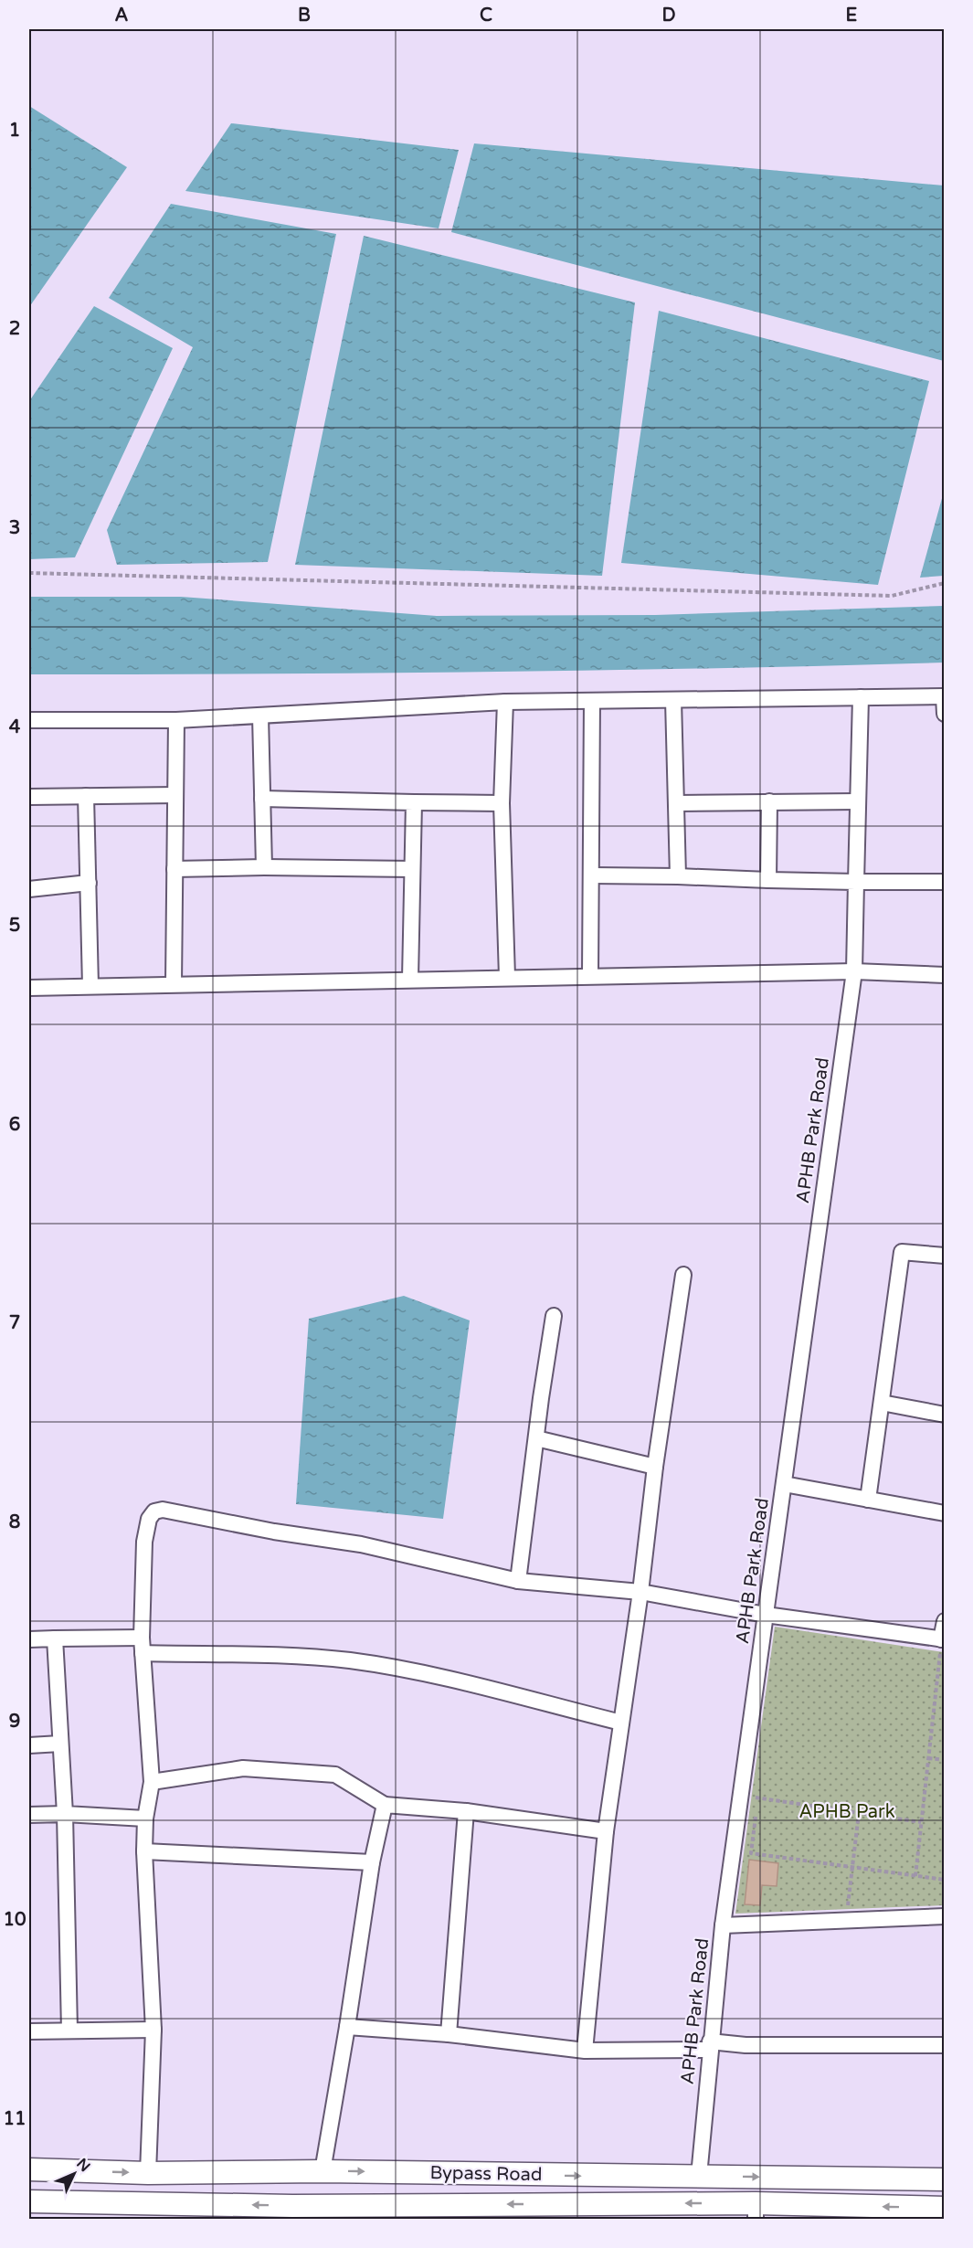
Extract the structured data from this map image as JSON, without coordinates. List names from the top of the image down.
{
  "streets": {
    "main road": ["Bypass Road"],
    "street": ["APHB Park Road"]
  },
  "crossings": [
    ["APHB Park Road", "Bypass Road"]
  ],
  "parks": ["APHB Park"],
  "north": "top right",
  "grid": {
    "columns": [
      "A",
      "B",
      "C",
      "D",
      "E"
    ],
    "rows": [
      "1",
      "2",
      "3",
      "4",
      "5",
      "6",
      "7",
      "8",
      "9",
      "10",
      "11"
    ]
  }
}
